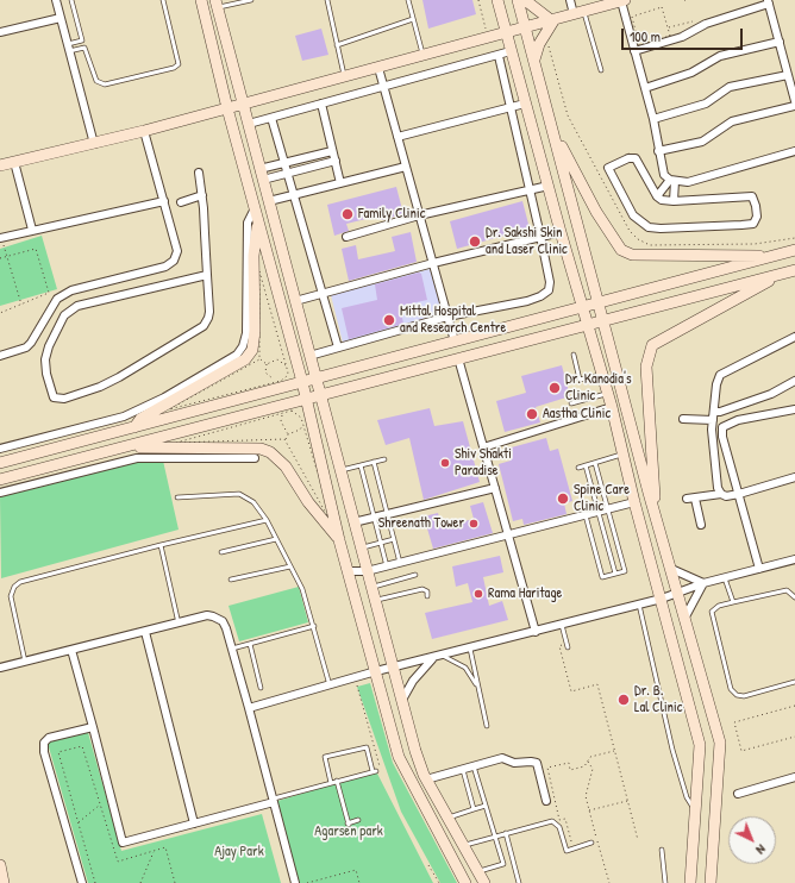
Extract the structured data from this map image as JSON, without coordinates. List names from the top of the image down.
{
  "parks": ["Agarsen park", "Ajay Park"],
  "places": [
    "Family Clinic",
    "Dr. Sakshi Skin and Laser Clinic",
    "Mittal Hospital and Research Centre",
    "Dr. Kanodia's Clinic",
    "Aastha Clinic",
    "Shiv Shakti Paradise",
    "Spine Care Clinic",
    "Shreenath Tower",
    "Rama Haritage",
    "Dr. B. Lal Clinic"
  ],
  "scale_bar": "100 m",
  "north": "bottom right"
}
